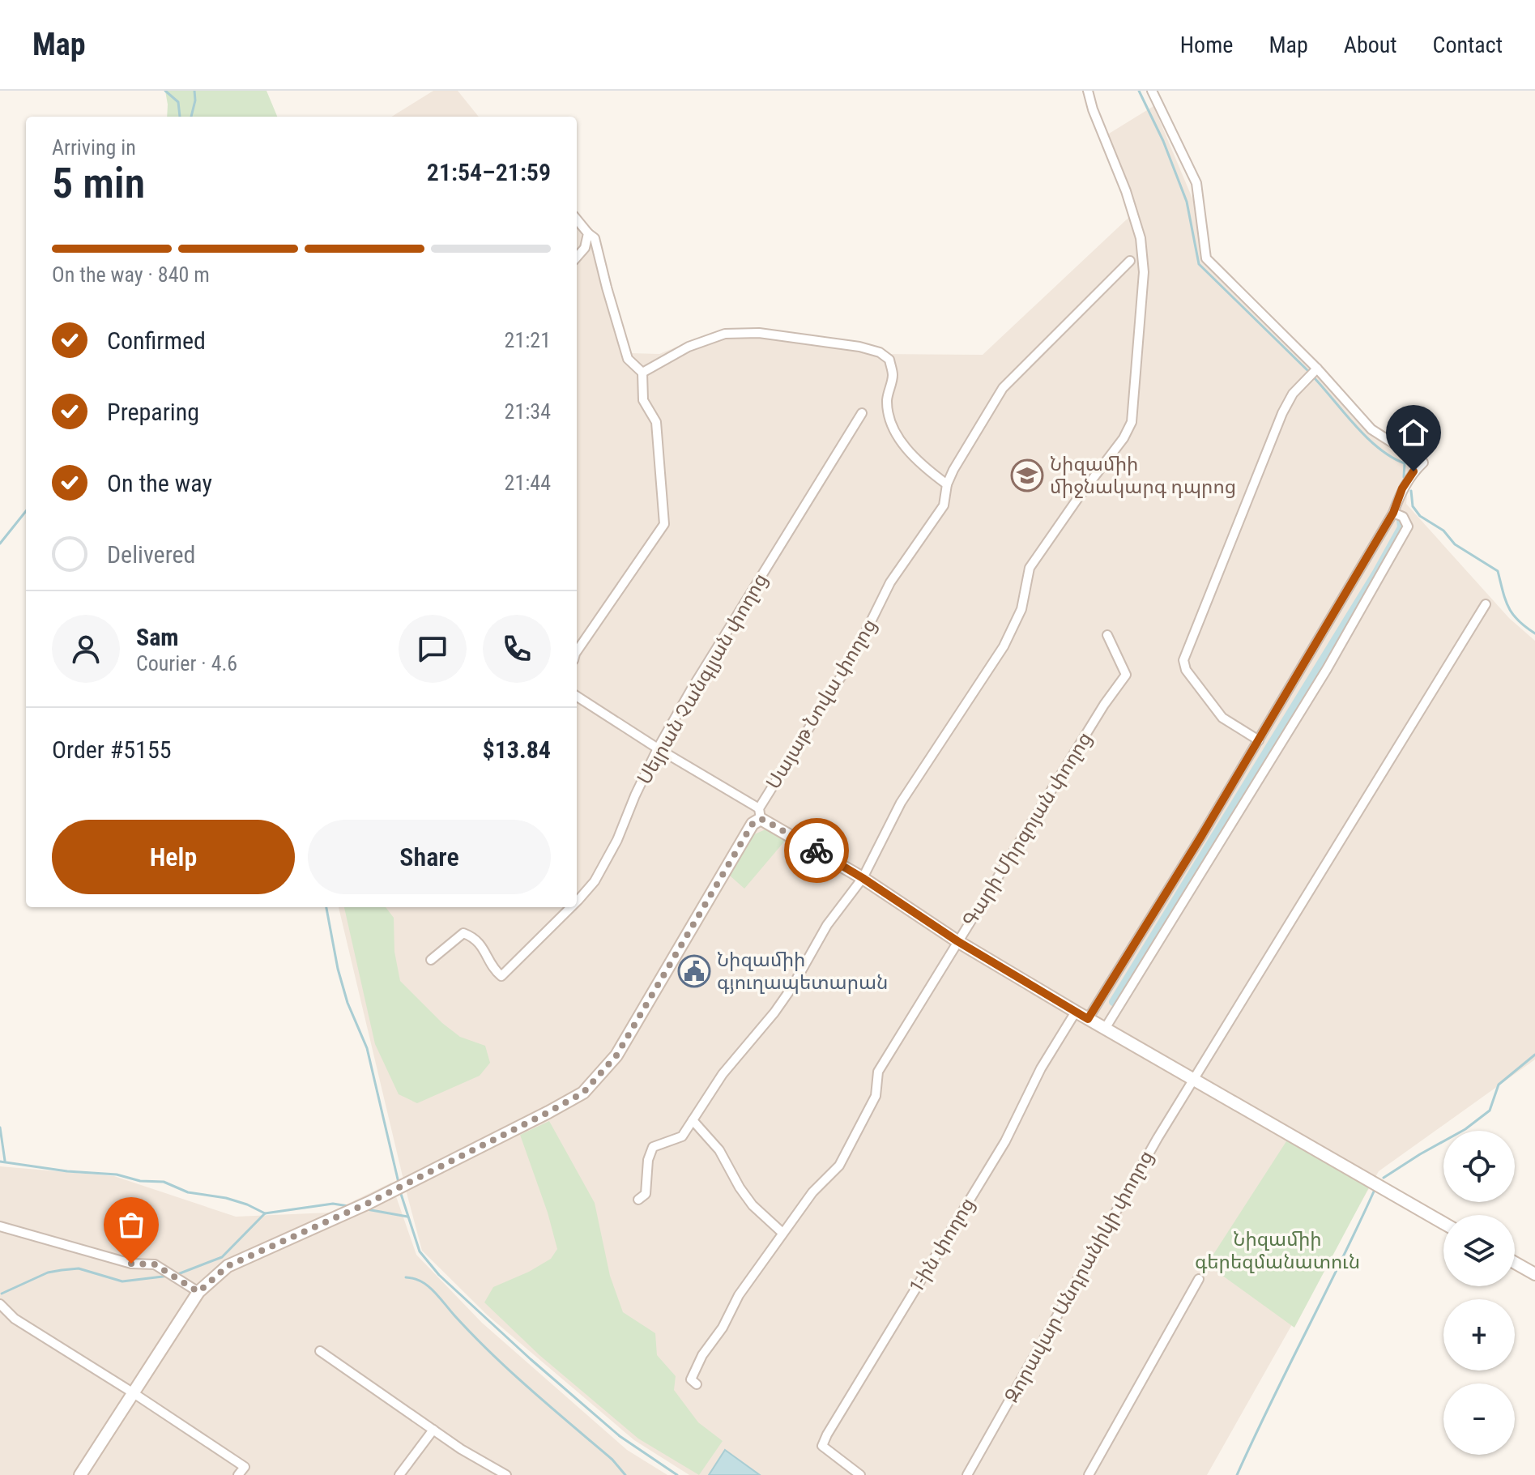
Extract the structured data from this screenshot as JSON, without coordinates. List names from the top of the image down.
{
  "streets": {
    "main road": ["Սայաթ Նովա փողոց"],
    "street": [
      "Սեյրան Չանգլյան փողոց",
      "Գարի Միրզոյան փողոց",
      "1-ին փողոց",
      "Զորավար Անդրանիկի փողոց"
    ]
  },
  "parks": ["Նիզամիի գերեզմանատուն"],
  "places": {
    "school or university": ["Նիզամիի միջնակարգ դպրոց"],
    "public building": ["Նիզամիի գյուղապետարան"]
  },
  "page": {
    "header": "Map",
    "nav": [
      "Home",
      "Map",
      "About",
      "Contact"
    ],
    "heading": ["5 min", "Arriving in", "21:54–21:59"],
    "panel": [
      "Sam",
      "Courier · 4.6",
      "Order #5155",
      "$13.84"
    ],
    "bar": "On the way · 840 m",
    "list": [
      ["Confirmed", "21:21"],
      ["Preparing", "21:34"],
      ["On the way", "21:44"],
      "Delivered"
    ],
    "buttons": ["Help", "Share"],
    "map_buttons": ["+", "−"]
  }
}
